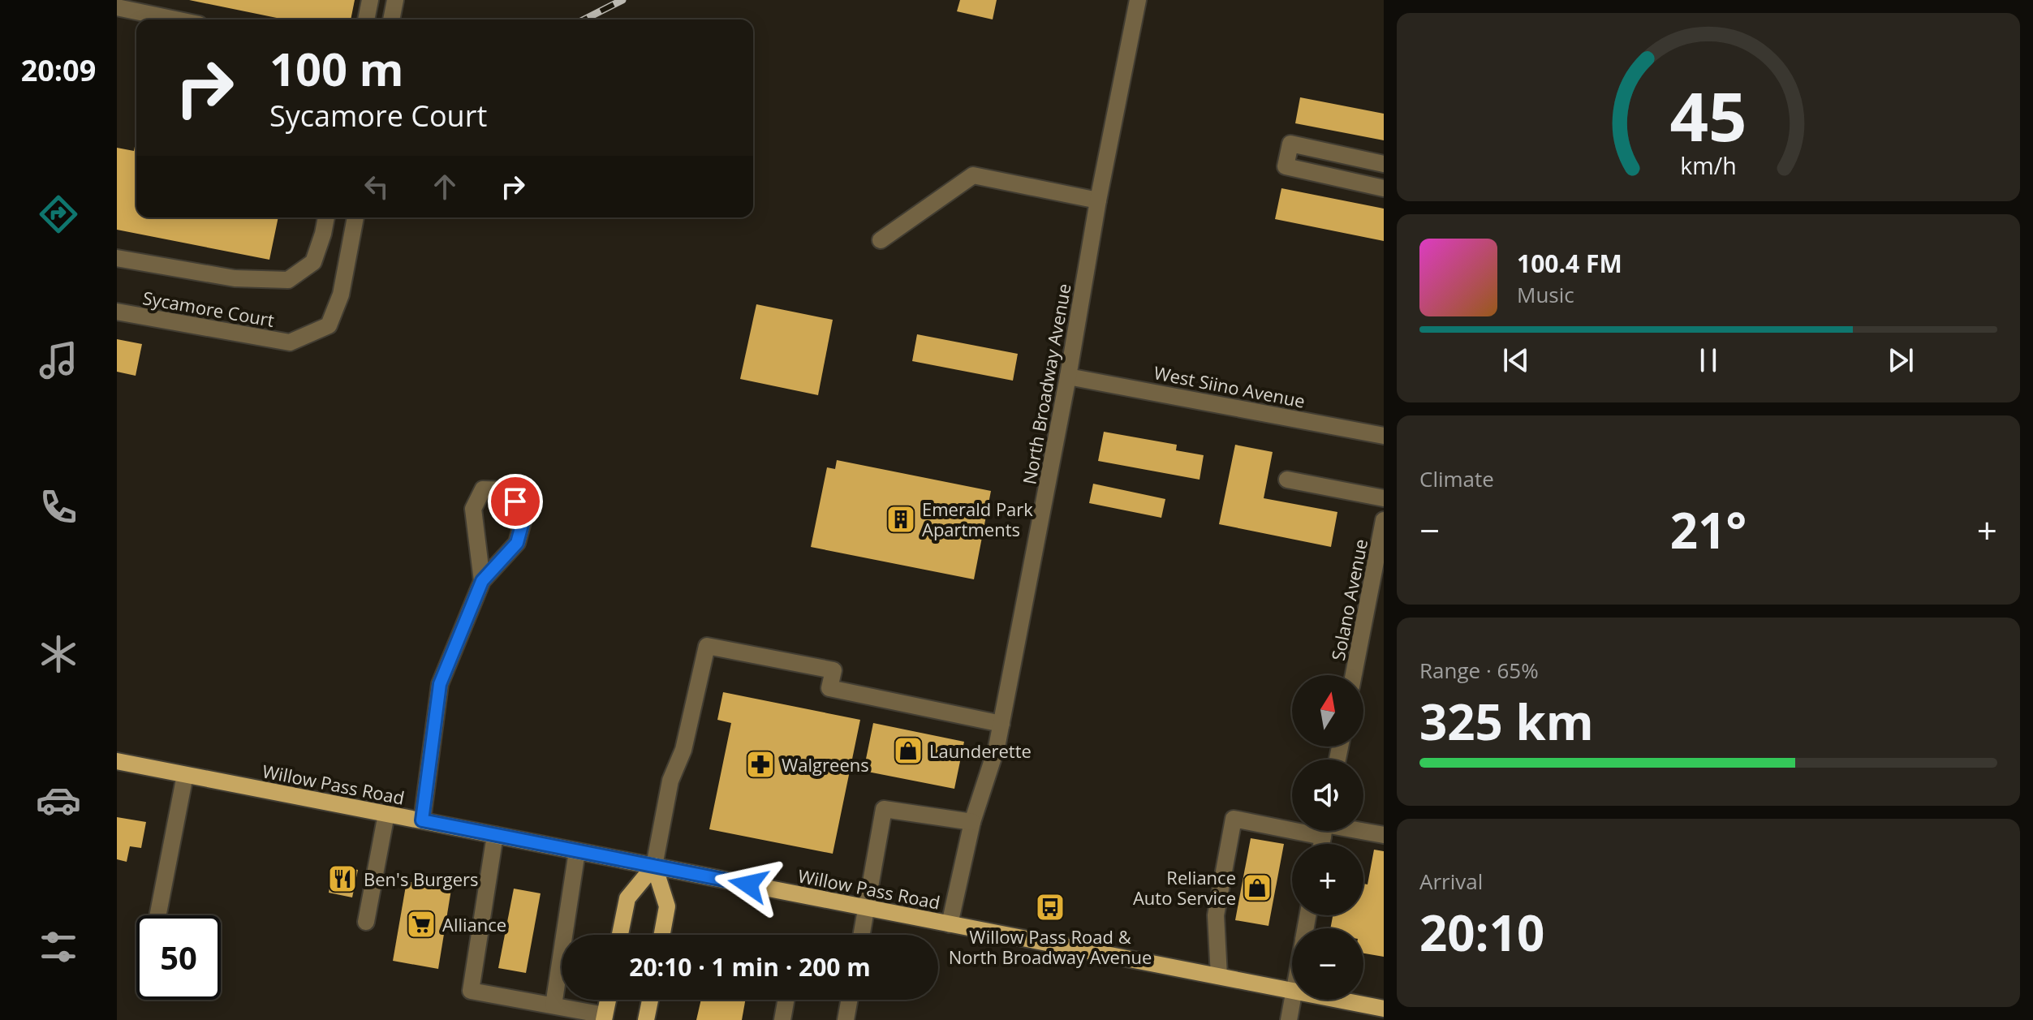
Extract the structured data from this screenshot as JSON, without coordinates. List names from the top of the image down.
{
  "streets": {
    "main road": ["Willow Pass Road"],
    "street": [
      "Sycamore Court",
      "North Broadway Avenue",
      "West Siino Avenue",
      "Solano Avenue"
    ]
  },
  "crossings": [
    ["North Broadway Avenue", "West Siino Avenue"],
    ["North Broadway Avenue", "Willow Pass Road"]
  ],
  "places": {
    "building": ["Emerald Park Apartments"],
    "shop": ["Launderette", "Reliance Auto Service"],
    "pharmacy": ["Walgreens"],
    "restaurant": ["Ben's Burgers"],
    "bus stop": ["Willow Pass Road & North Broadway Avenue"],
    "supermarket": ["Alliance"]
  },
  "north": "top",
  "page": {
    "tabs": "20:09",
    "turn": ["100 m", "Sycamore Court"],
    "song": ["100.4 FM", "Music"],
    "tile": [
      "Climate",
      ["Range · 65%", "325 km"],
      ["Arrival", "20:10"]
    ],
    "heat": ["−", "21°", "+"],
    "map_buttons": ["+", "−"],
    "limit": "50",
    "trip": "20:10 · 1 min · 200 m",
    "gauge": ["45", "km/h"]
  }
}
